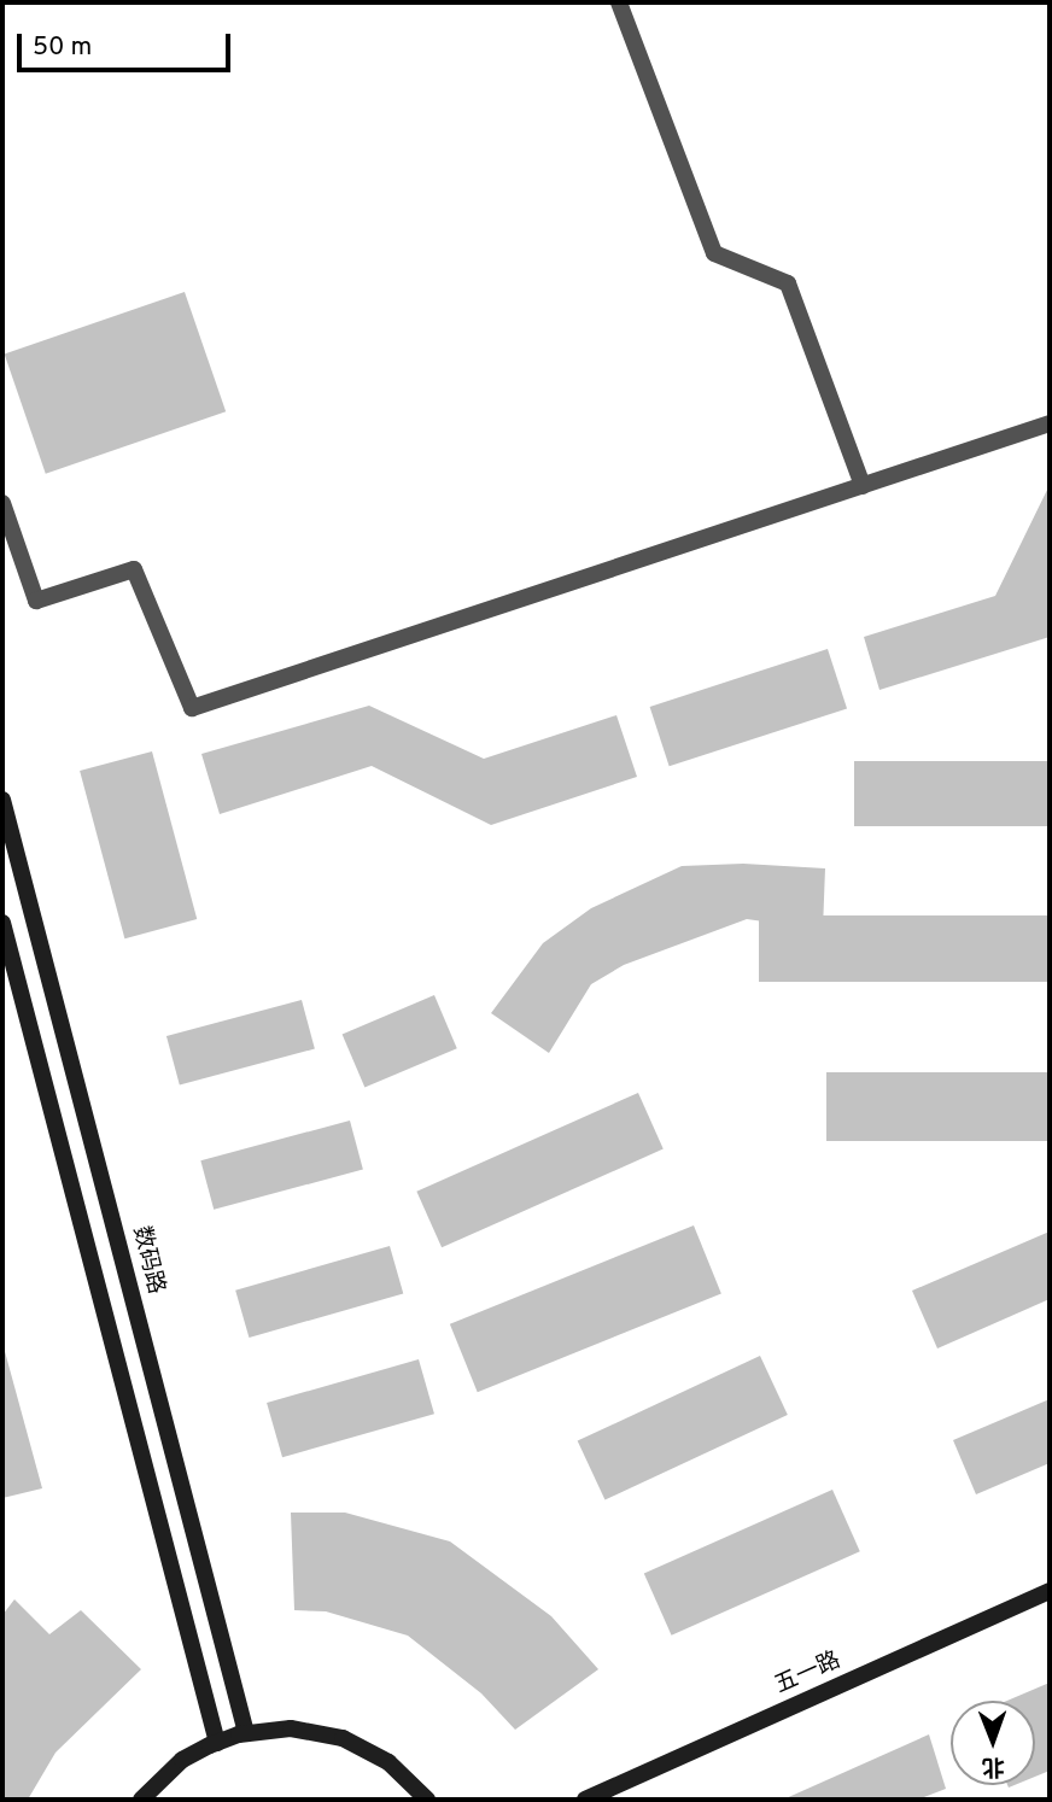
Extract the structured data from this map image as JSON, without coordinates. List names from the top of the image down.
{
  "streets": {
    "main road": ["数码路", "五一路"]
  },
  "scale_bar": "50 m",
  "north": "bottom"
}
